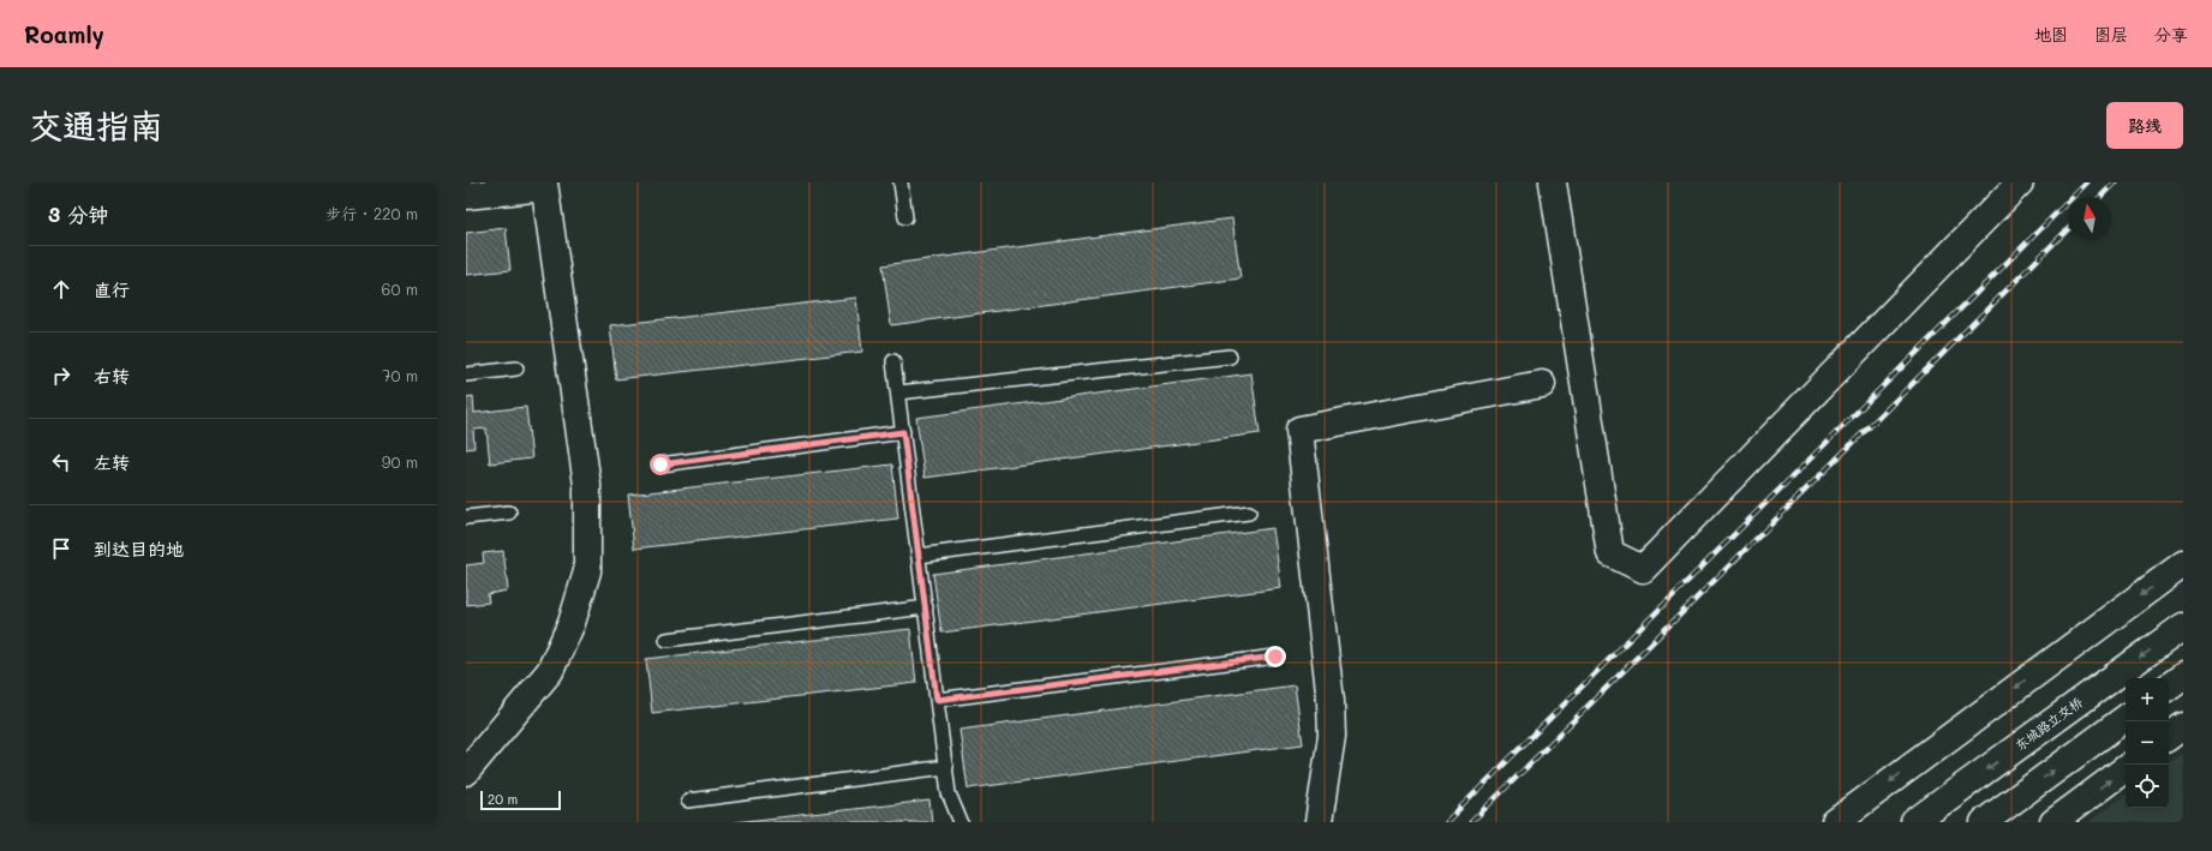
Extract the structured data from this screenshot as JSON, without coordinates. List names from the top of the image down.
{
  "streets": {
    "street": ["东城路立交桥"]
  },
  "scale_bar": "20 m",
  "north": "top",
  "page": {
    "header": "Roamly",
    "nav": ["地图", "图层", "分享"],
    "buttons": "路线",
    "title": "交通指南",
    "heading": ["3 分钟", "步行 · 220 m"],
    "list": [
      ["直行", "60 m"],
      ["右转", "70 m"],
      ["左转", "90 m"],
      "到达目的地"
    ],
    "map_buttons": ["+", "−"],
    "scale": "20 m"
  }
}
